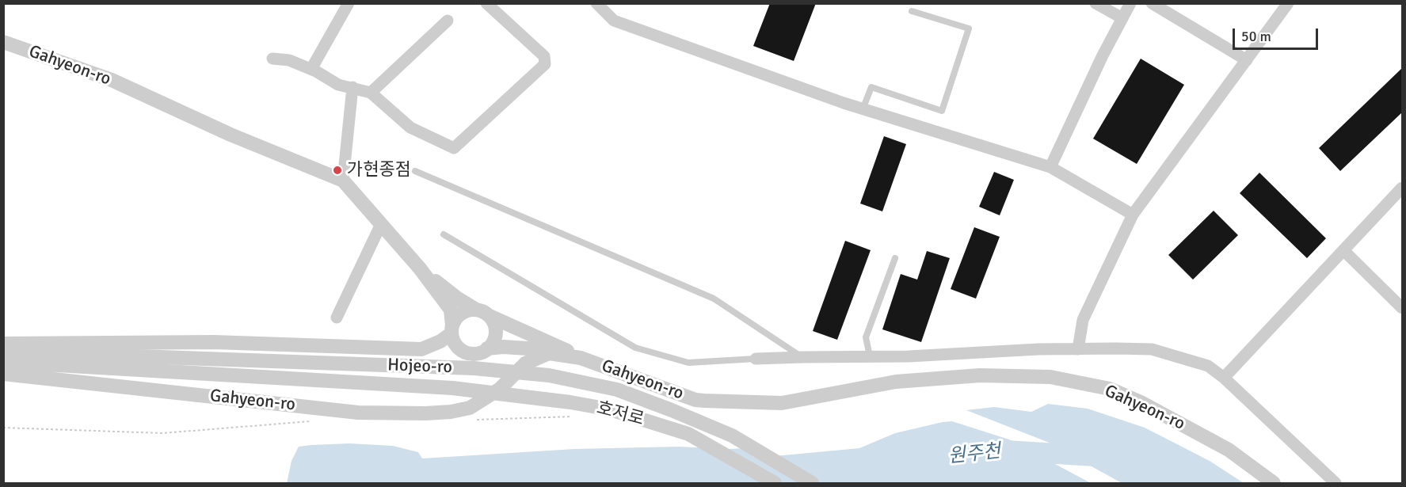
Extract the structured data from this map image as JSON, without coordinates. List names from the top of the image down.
{
  "streets": {
    "street": ["Gahyeon-ro", "Hojeo-ro", "호저로"]
  },
  "water": ["원주천"],
  "places": ["가현종점"],
  "scale_bar": "50 m"
}
